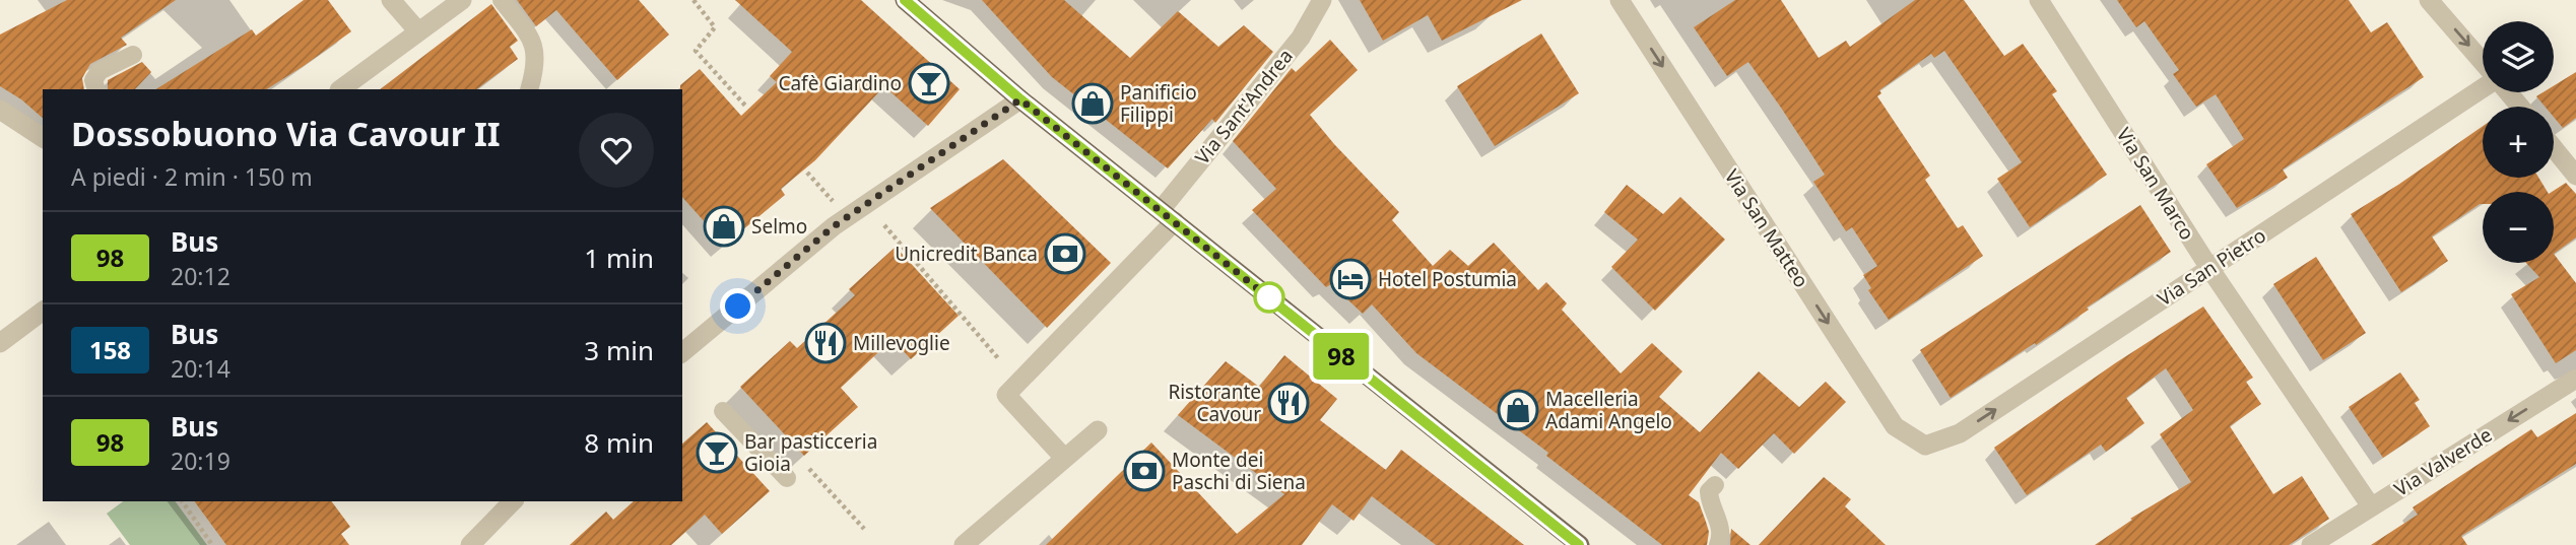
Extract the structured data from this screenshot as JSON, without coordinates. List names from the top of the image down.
{
  "streets": {
    "street": [
      "Via Sant'Andrea",
      "Via San Marco",
      "Via San Matteo",
      "Via San Pietro",
      "Via Valverde"
    ]
  },
  "crossings": [
    ["Via San Marco", "Via San Pietro"],
    ["Via San Marco", "Via Valverde"],
    ["Via San Matteo", "Via San Pietro"]
  ],
  "one_way": ["Via San Matteo", "Via San Pietro", "Via Valverde"],
  "places": {
    "bar": ["Cafè Giardino", "Bar pasticceria Gioia"],
    "shop": ["Panificio Filippi", "Selmo", "Macelleria Adami Angelo"],
    "bank": ["Unicredit Banca", "Monte dei Paschi di Siena"],
    "hotel": ["Hotel Postumia"],
    "restaurant": ["Millevoglie", "Ristorante Cavour"]
  },
  "lines": ["bus line 98"],
  "page": {
    "on_map": "98",
    "map_buttons": ["+", "−"],
    "heading": ["Dossobuono Via Cavour II", "A piedi · 2 min · 150 m"],
    "list": [
      {
        "mark": "98",
        "name": "Bus",
        "note": "20:12",
        "value": "1 min"
      },
      {
        "mark": "158",
        "name": "Bus",
        "note": "20:14",
        "value": "3 min"
      },
      {
        "mark": "98",
        "name": "Bus",
        "note": "20:19",
        "value": "8 min"
      }
    ]
  }
}
